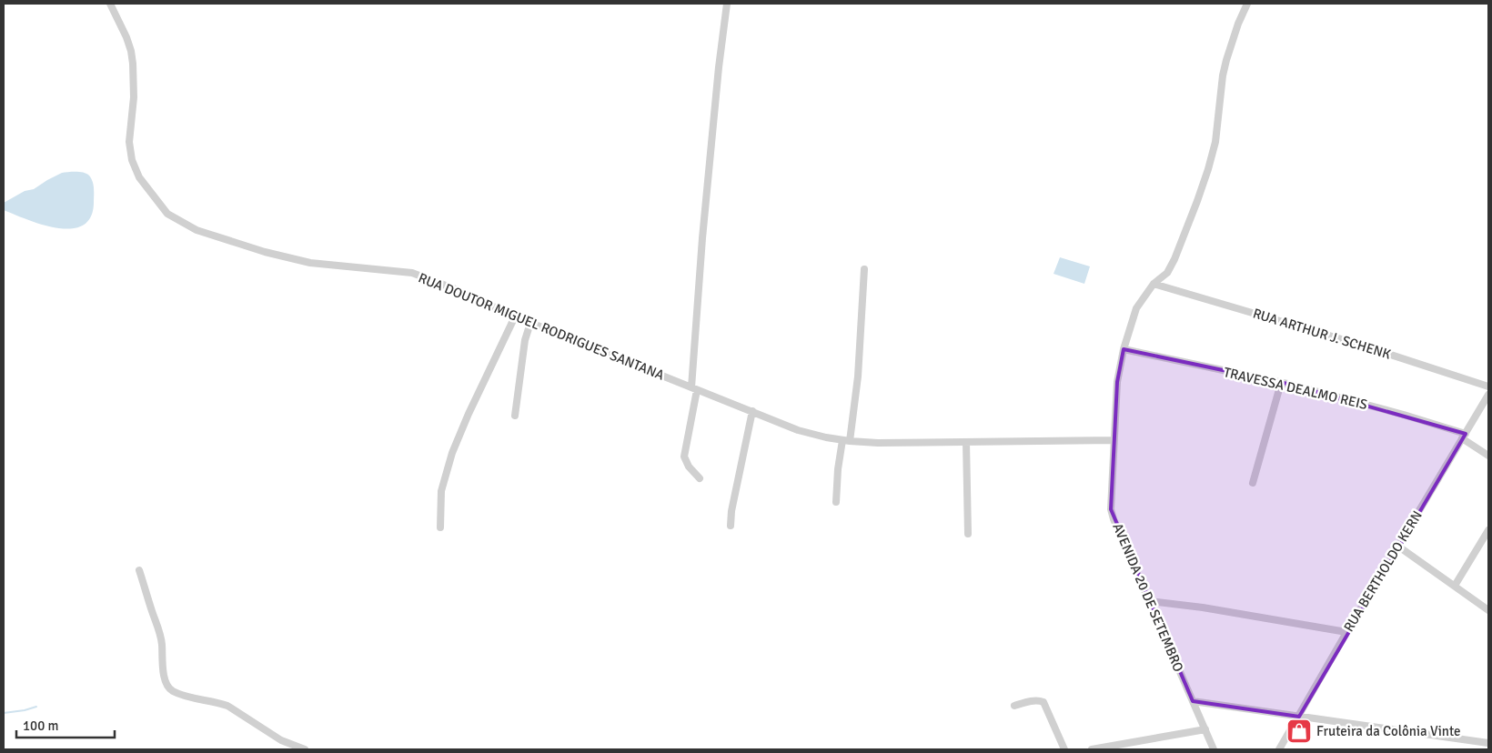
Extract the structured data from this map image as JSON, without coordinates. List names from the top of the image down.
{
  "streets": {
    "street": [
      "RUA DOUTOR MIGUEL RODRIGUES SANTANA",
      "RUA ARTHUR J. SCHENK",
      "TRAVESSA DEALMO REIS",
      "RUA BERTHOLDO KERN",
      "AVENIDA 20 DE SETEMBRO"
    ]
  },
  "crossings": [
    ["RUA DOUTOR MIGUEL RODRIGUES SANTANA", "AVENIDA 20 DE SETEMBRO"],
    ["RUA ARTHUR J. SCHENK", "AVENIDA 20 DE SETEMBRO"],
    ["TRAVESSA DEALMO REIS", "RUA BERTHOLDO KERN"],
    ["TRAVESSA DEALMO REIS", "AVENIDA 20 DE SETEMBRO"]
  ],
  "places": {
    "shop": ["Fruteira da Colônia Vinte"]
  },
  "scale_bar": "100 m"
}
